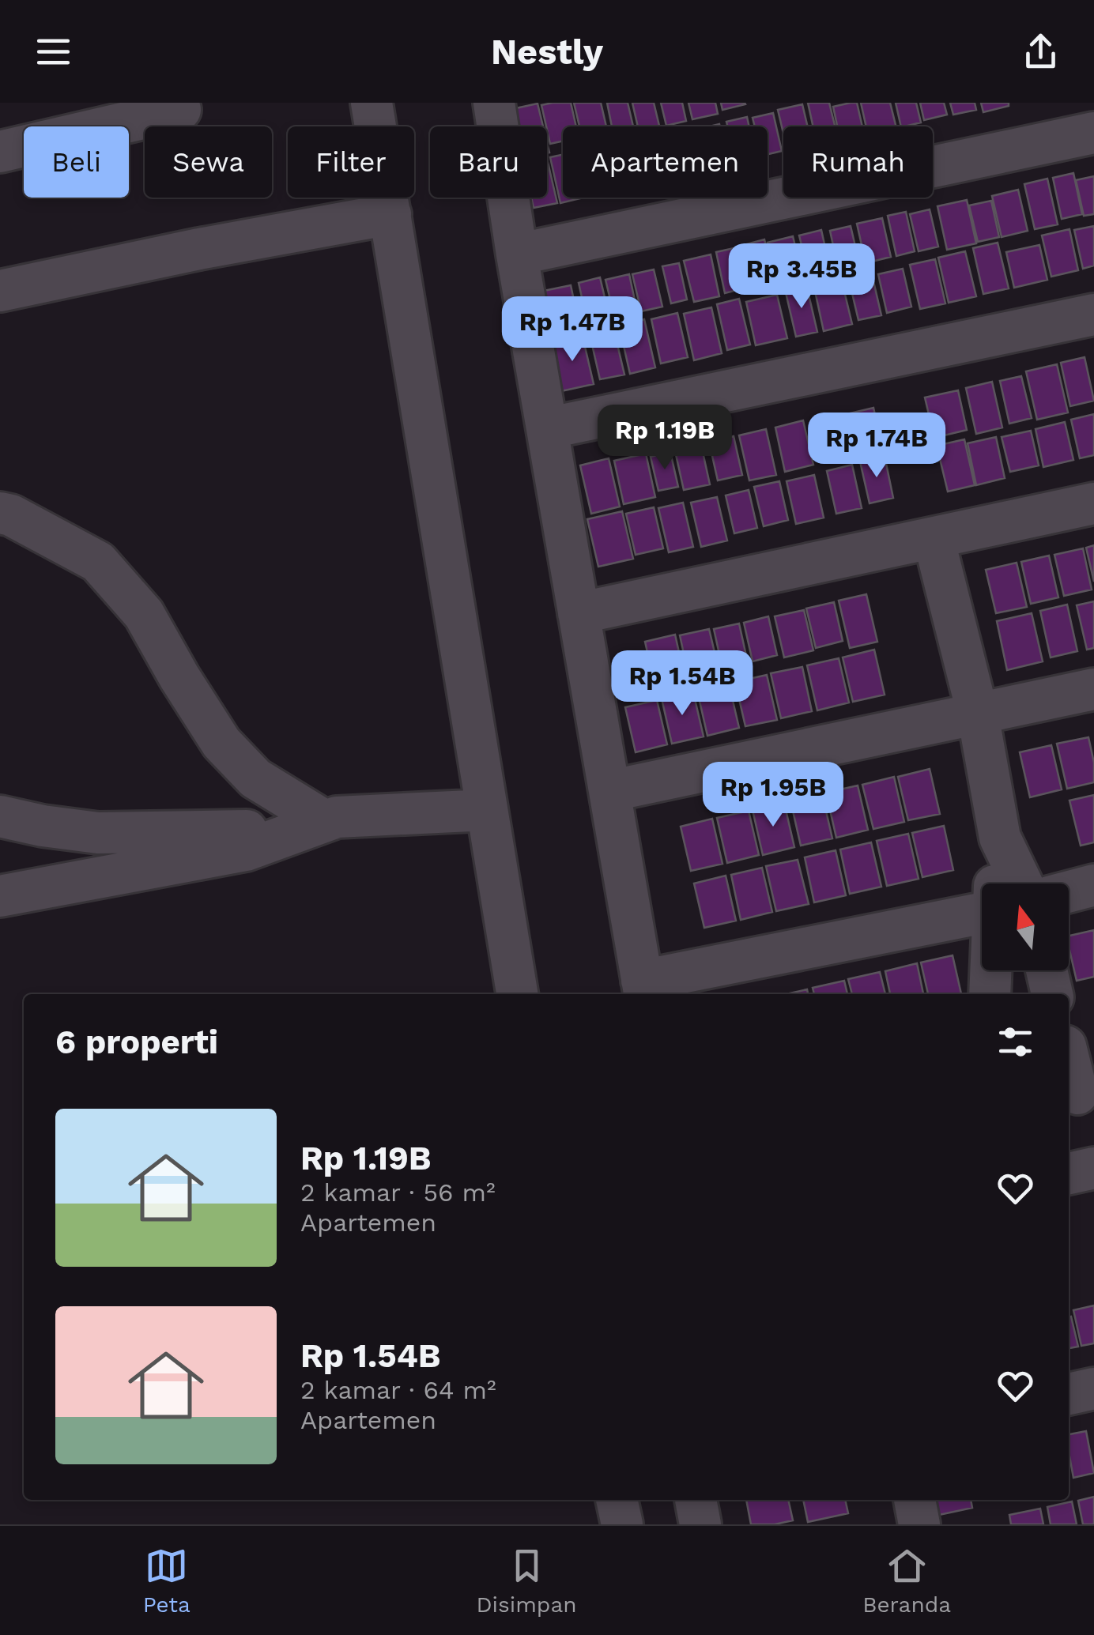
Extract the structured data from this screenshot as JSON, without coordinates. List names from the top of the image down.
{
  "north": "top",
  "page": {
    "header": "Nestly",
    "chip": [
      "Beli",
      "Sewa",
      "Filter",
      "Baru",
      "Apartemen",
      "Rumah"
    ],
    "price": [
      "Rp 3.45B",
      "Rp 1.47B",
      "Rp 1.19B",
      "Rp 1.74B",
      "Rp 1.54B",
      "Rp 1.95B"
    ],
    "heading": "6 properti",
    "list": [
      {
        "name": "Rp 1.19B",
        "note": "2 kamar · 56 m² · Apartemen"
      },
      {
        "name": "Rp 1.54B",
        "note": "2 kamar · 64 m² · Apartemen"
      }
    ],
    "tabs": ["Peta", "Disimpan", "Beranda"]
  }
}
